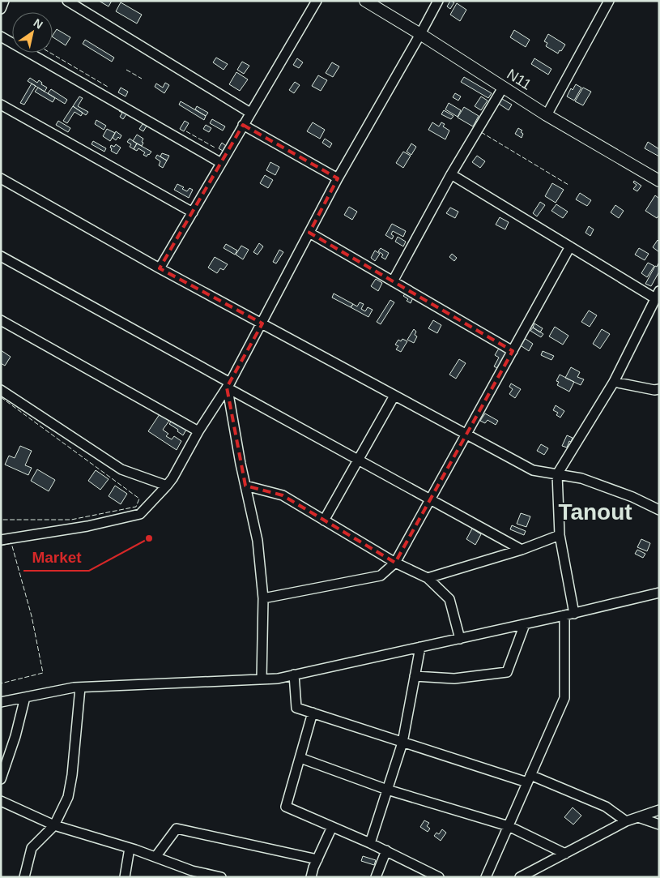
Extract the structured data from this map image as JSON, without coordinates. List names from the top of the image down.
{
  "streets": {
    "main road": ["N11"]
  },
  "districts": ["Tanout"],
  "places": ["Market"],
  "north": "top right"
}
